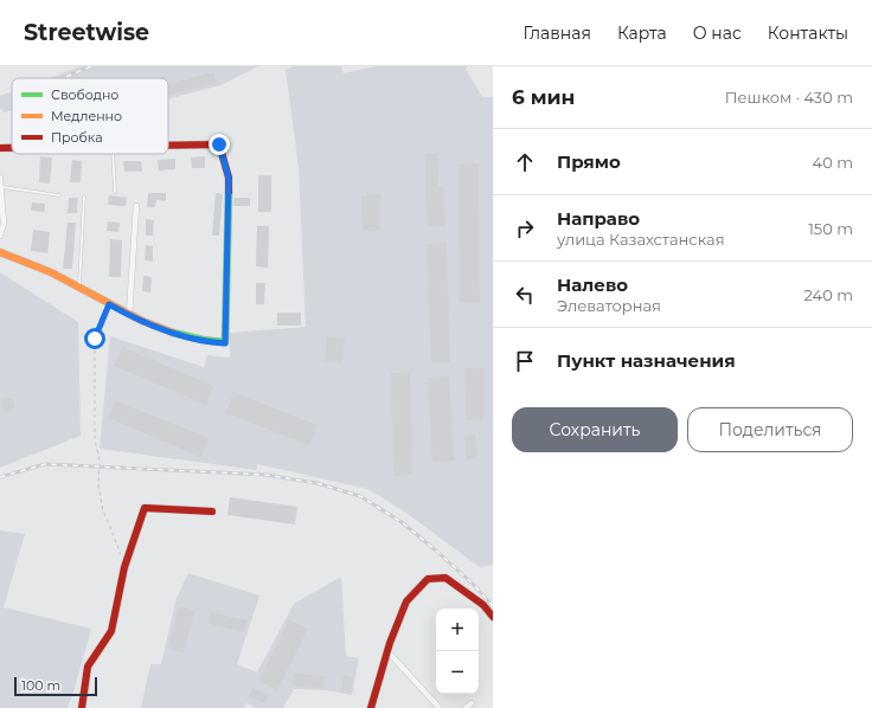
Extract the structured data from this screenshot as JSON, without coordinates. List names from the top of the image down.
{
  "legend": ["Свободно", "Медленно", "Пробка"],
  "scale_bar": "100 m",
  "page": {
    "header": "Streetwise",
    "nav": [
      "Главная",
      "Карта",
      "О нас",
      "Контакты"
    ],
    "heading": ["6 мин", "Пешком · 430 m"],
    "list": [
      ["Прямо", "40 m"],
      ["Направо", "улица Казахстанская", "150 m"],
      ["Налево", "Элеваторная", "240 m"],
      "Пункт назначения"
    ],
    "buttons": ["Сохранить", "Поделиться"],
    "map_buttons": ["+", "−"],
    "scale": "100 m"
  }
}
